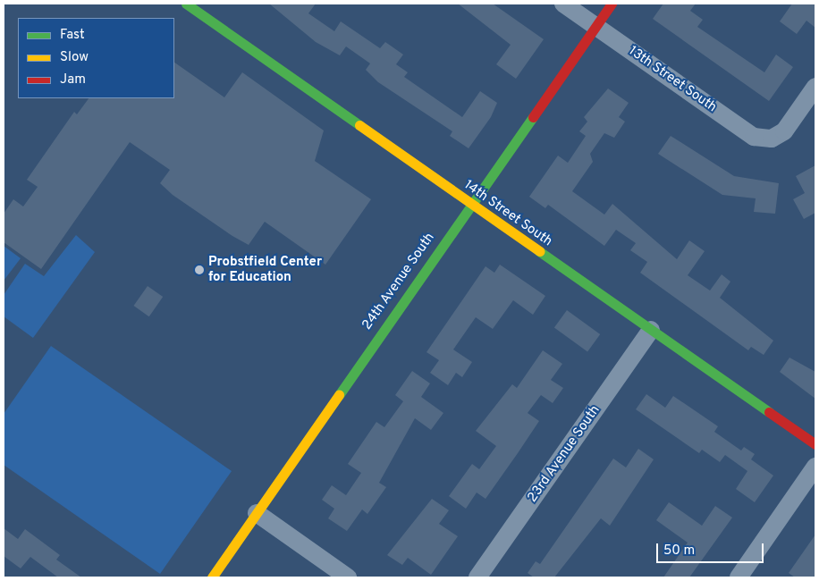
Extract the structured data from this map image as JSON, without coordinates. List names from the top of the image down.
{
  "streets": {
    "street": [
      "13th Street South",
      "14th Street South",
      "24th Avenue South",
      "23rd Avenue South"
    ]
  },
  "crossings": [
    ["13th Street South", "24th Avenue South"],
    ["14th Street South", "24th Avenue South"],
    ["14th Street South", "23rd Avenue South"]
  ],
  "places": ["Probstfield Center for Education"],
  "legend": ["Fast", "Slow", "Jam"],
  "scale_bar": "50 m"
}
